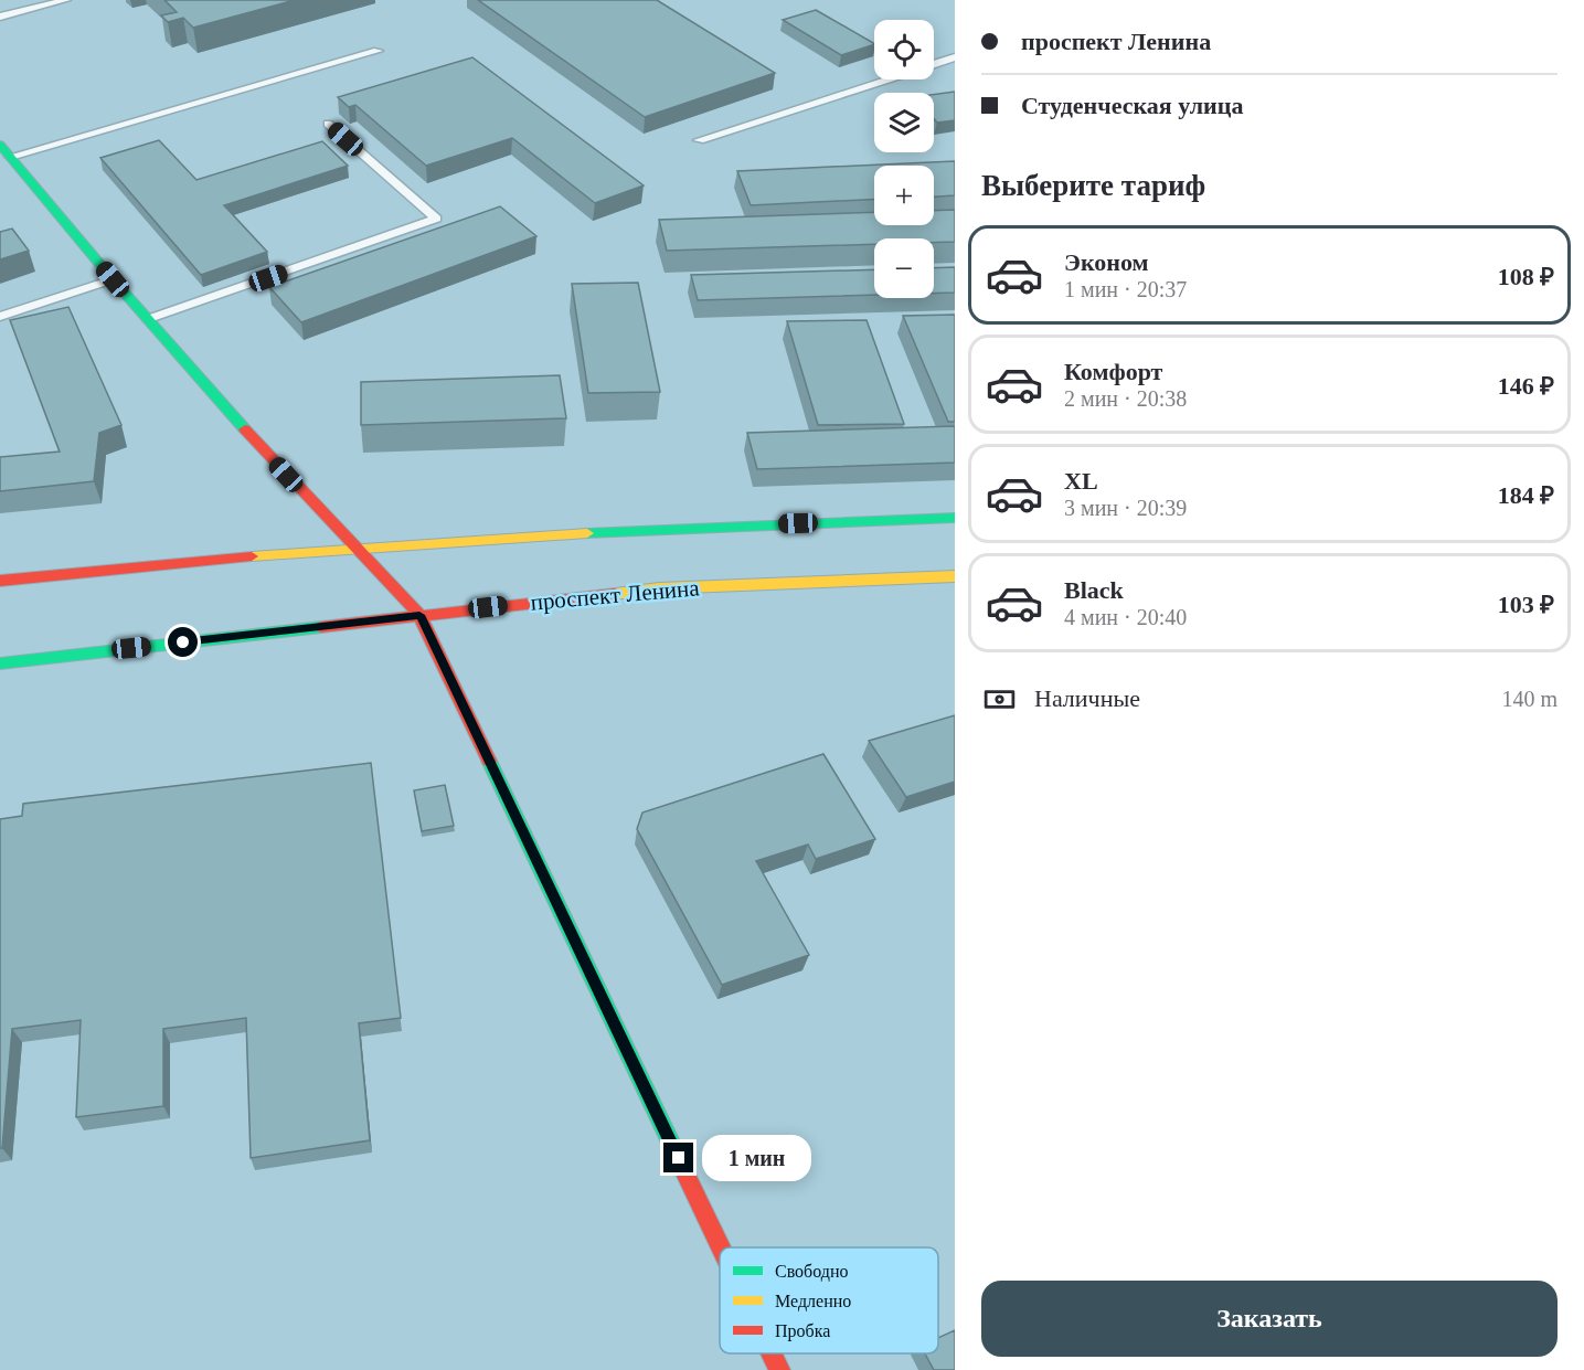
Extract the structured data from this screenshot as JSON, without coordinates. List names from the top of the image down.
{
  "streets": {
    "main road": ["проспект Ленина"]
  },
  "legend": ["Свободно", "Медленно", "Пробка"],
  "page": {
    "banner": ["проспект Ленина", "Студенческая улица"],
    "map_buttons": ["+", "−"],
    "heading": "Выберите тариф",
    "list": [
      {
        "name": "Эконом",
        "note": "1 мин · 20:37",
        "value": "108 ₽"
      },
      {
        "name": "Комфорт",
        "note": "2 мин · 20:38",
        "value": "146 ₽"
      },
      {
        "name": "XL",
        "note": "3 мин · 20:39",
        "value": "184 ₽"
      },
      {
        "name": "Black",
        "note": "4 мин · 20:40",
        "value": "103 ₽"
      }
    ],
    "pay": ["Наличные", "140 m"],
    "bubble": "1 мин",
    "buttons": "Заказать"
  }
}
